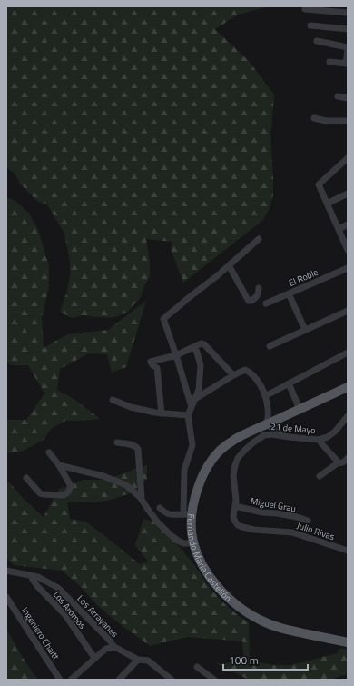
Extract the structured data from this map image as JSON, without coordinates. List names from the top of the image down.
{
  "streets": {
    "main road": ["Fernando María Castellón"],
    "street": [
      "El Roble",
      "21 de Mayo",
      "Miguel Grau",
      "Julio Rivas",
      "Los Aromos",
      "Los Arrayanes",
      "Ingeniero Chaitt"
    ]
  },
  "crossings": [
    ["21 de Mayo", "Miguel Grau"],
    ["21 de Mayo", "Julio Rivas"],
    ["Los Aromos", "Los Arrayanes"]
  ],
  "scale_bar": "100 m"
}
